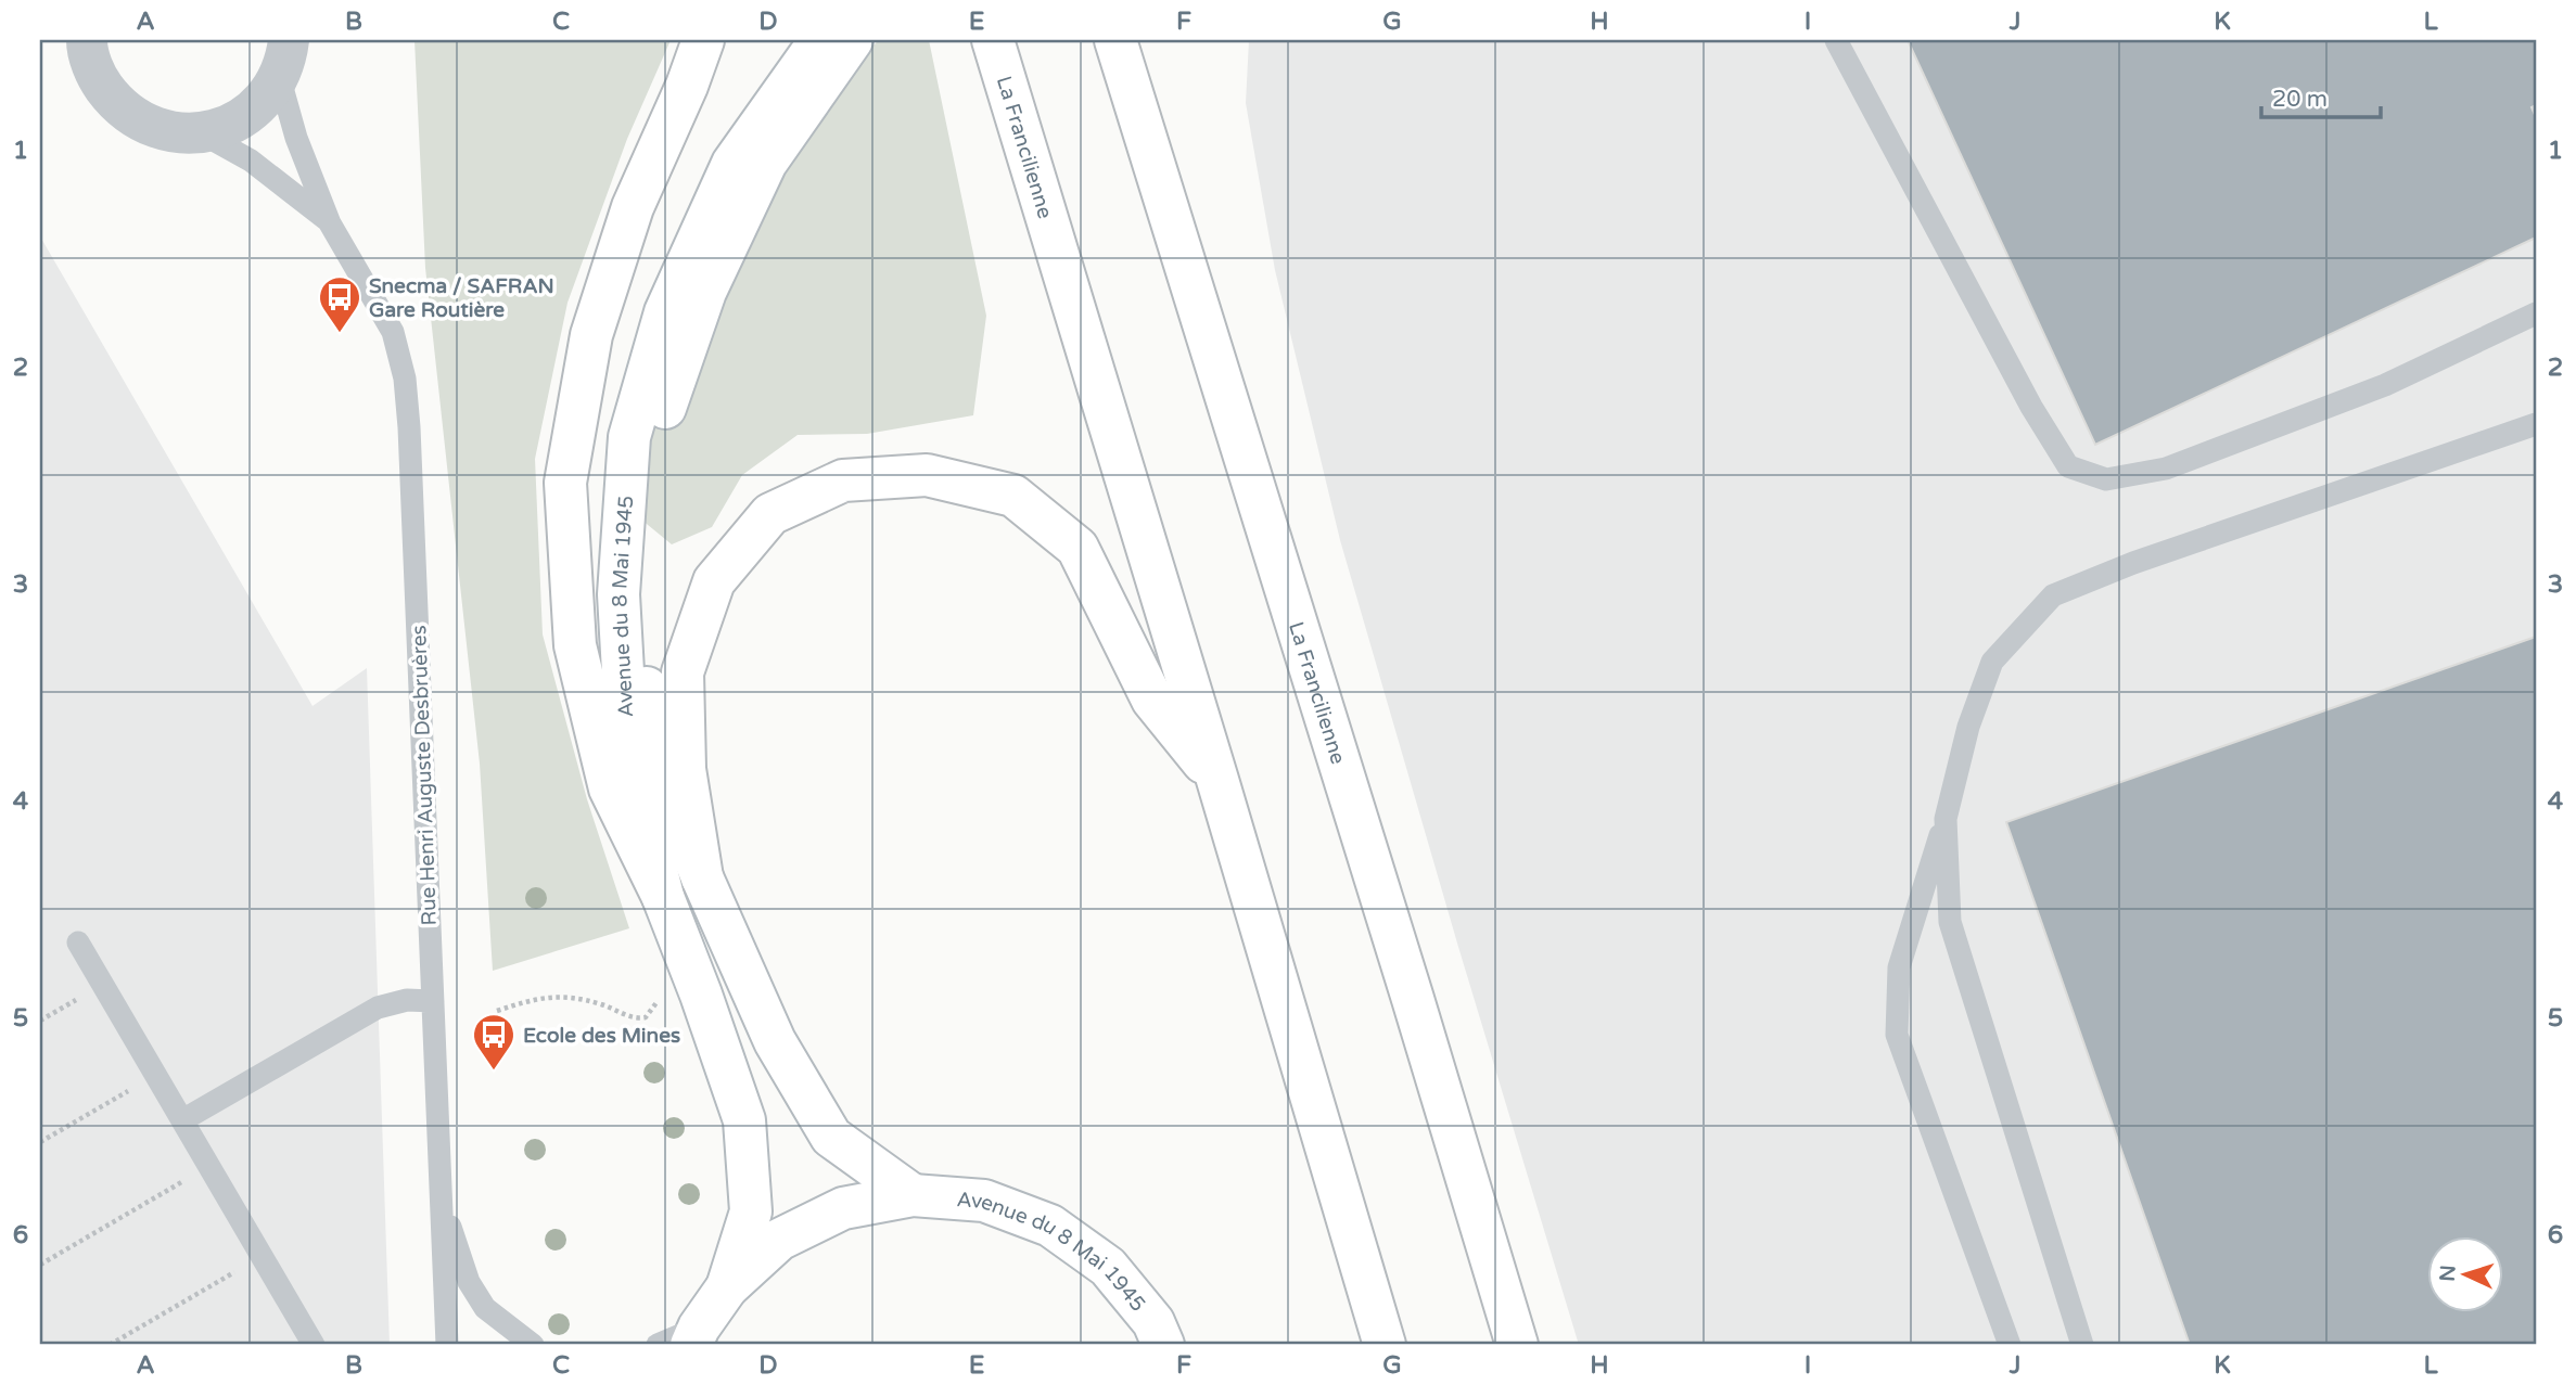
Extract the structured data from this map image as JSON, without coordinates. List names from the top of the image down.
{
  "streets": {
    "main road": ["La Francilienne", "Avenue du 8 Mai 1945"],
    "street": ["Rue Henri Auguste Desbruères"]
  },
  "places": {
    "bus stop": ["Snecma / SAFRAN Gare Routière", "Ecole des Mines"]
  },
  "scale_bar": "20 m",
  "north": "left",
  "grid": {
    "columns": [
      "A",
      "B",
      "C",
      "D",
      "E",
      "F",
      "G",
      "H",
      "I",
      "J",
      "K",
      "L"
    ],
    "rows": [
      "1",
      "2",
      "3",
      "4",
      "5",
      "6"
    ]
  }
}
